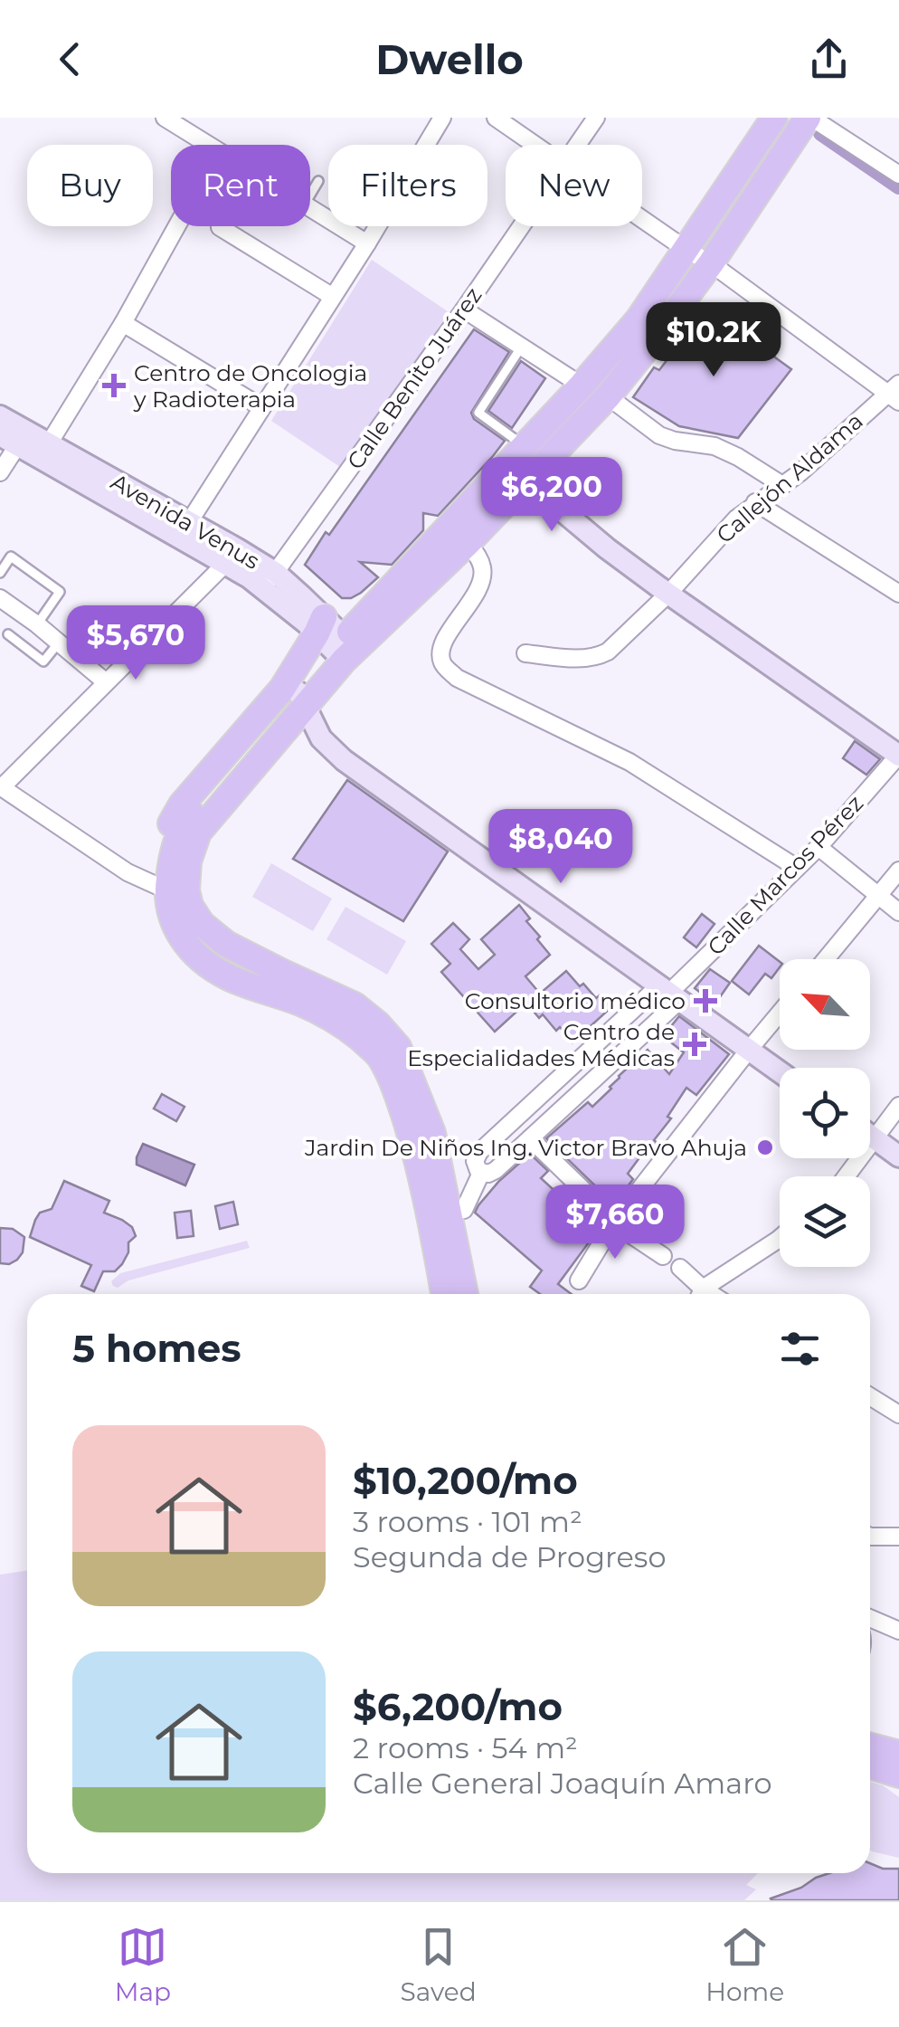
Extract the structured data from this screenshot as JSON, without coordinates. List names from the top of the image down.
{
  "streets": {
    "street": [
      "Calle Benito Juárez",
      "Callejón Aldama",
      "Avenida Venus",
      "Calle Marcos Pérez"
    ]
  },
  "crossings": [
    ["Calle Benito Juárez", "Avenida Venus"]
  ],
  "places": {
    "health": ["Centro de Oncologia y Radioterapia", "Consultorio médico", "Centro de Especialidades Médicas"],
    "other": ["Jardin De Niños Ing. Victor Bravo Ahuja"]
  },
  "north": "top left",
  "page": {
    "header": "Dwello",
    "chip": [
      "Buy",
      "Rent",
      "Filters",
      "New"
    ],
    "price": [
      "$10.2K",
      "$6,200",
      "$5,670",
      "$8,040",
      "$7,660"
    ],
    "heading": "5 homes",
    "list": [
      {
        "name": "$10,200/mo",
        "note": "3 rooms · 101 m² · Segunda de Progreso"
      },
      {
        "name": "$6,200/mo",
        "note": "2 rooms · 54 m² · Calle General Joaquín Amaro"
      }
    ],
    "tabs": ["Map", "Saved", "Home"]
  }
}
